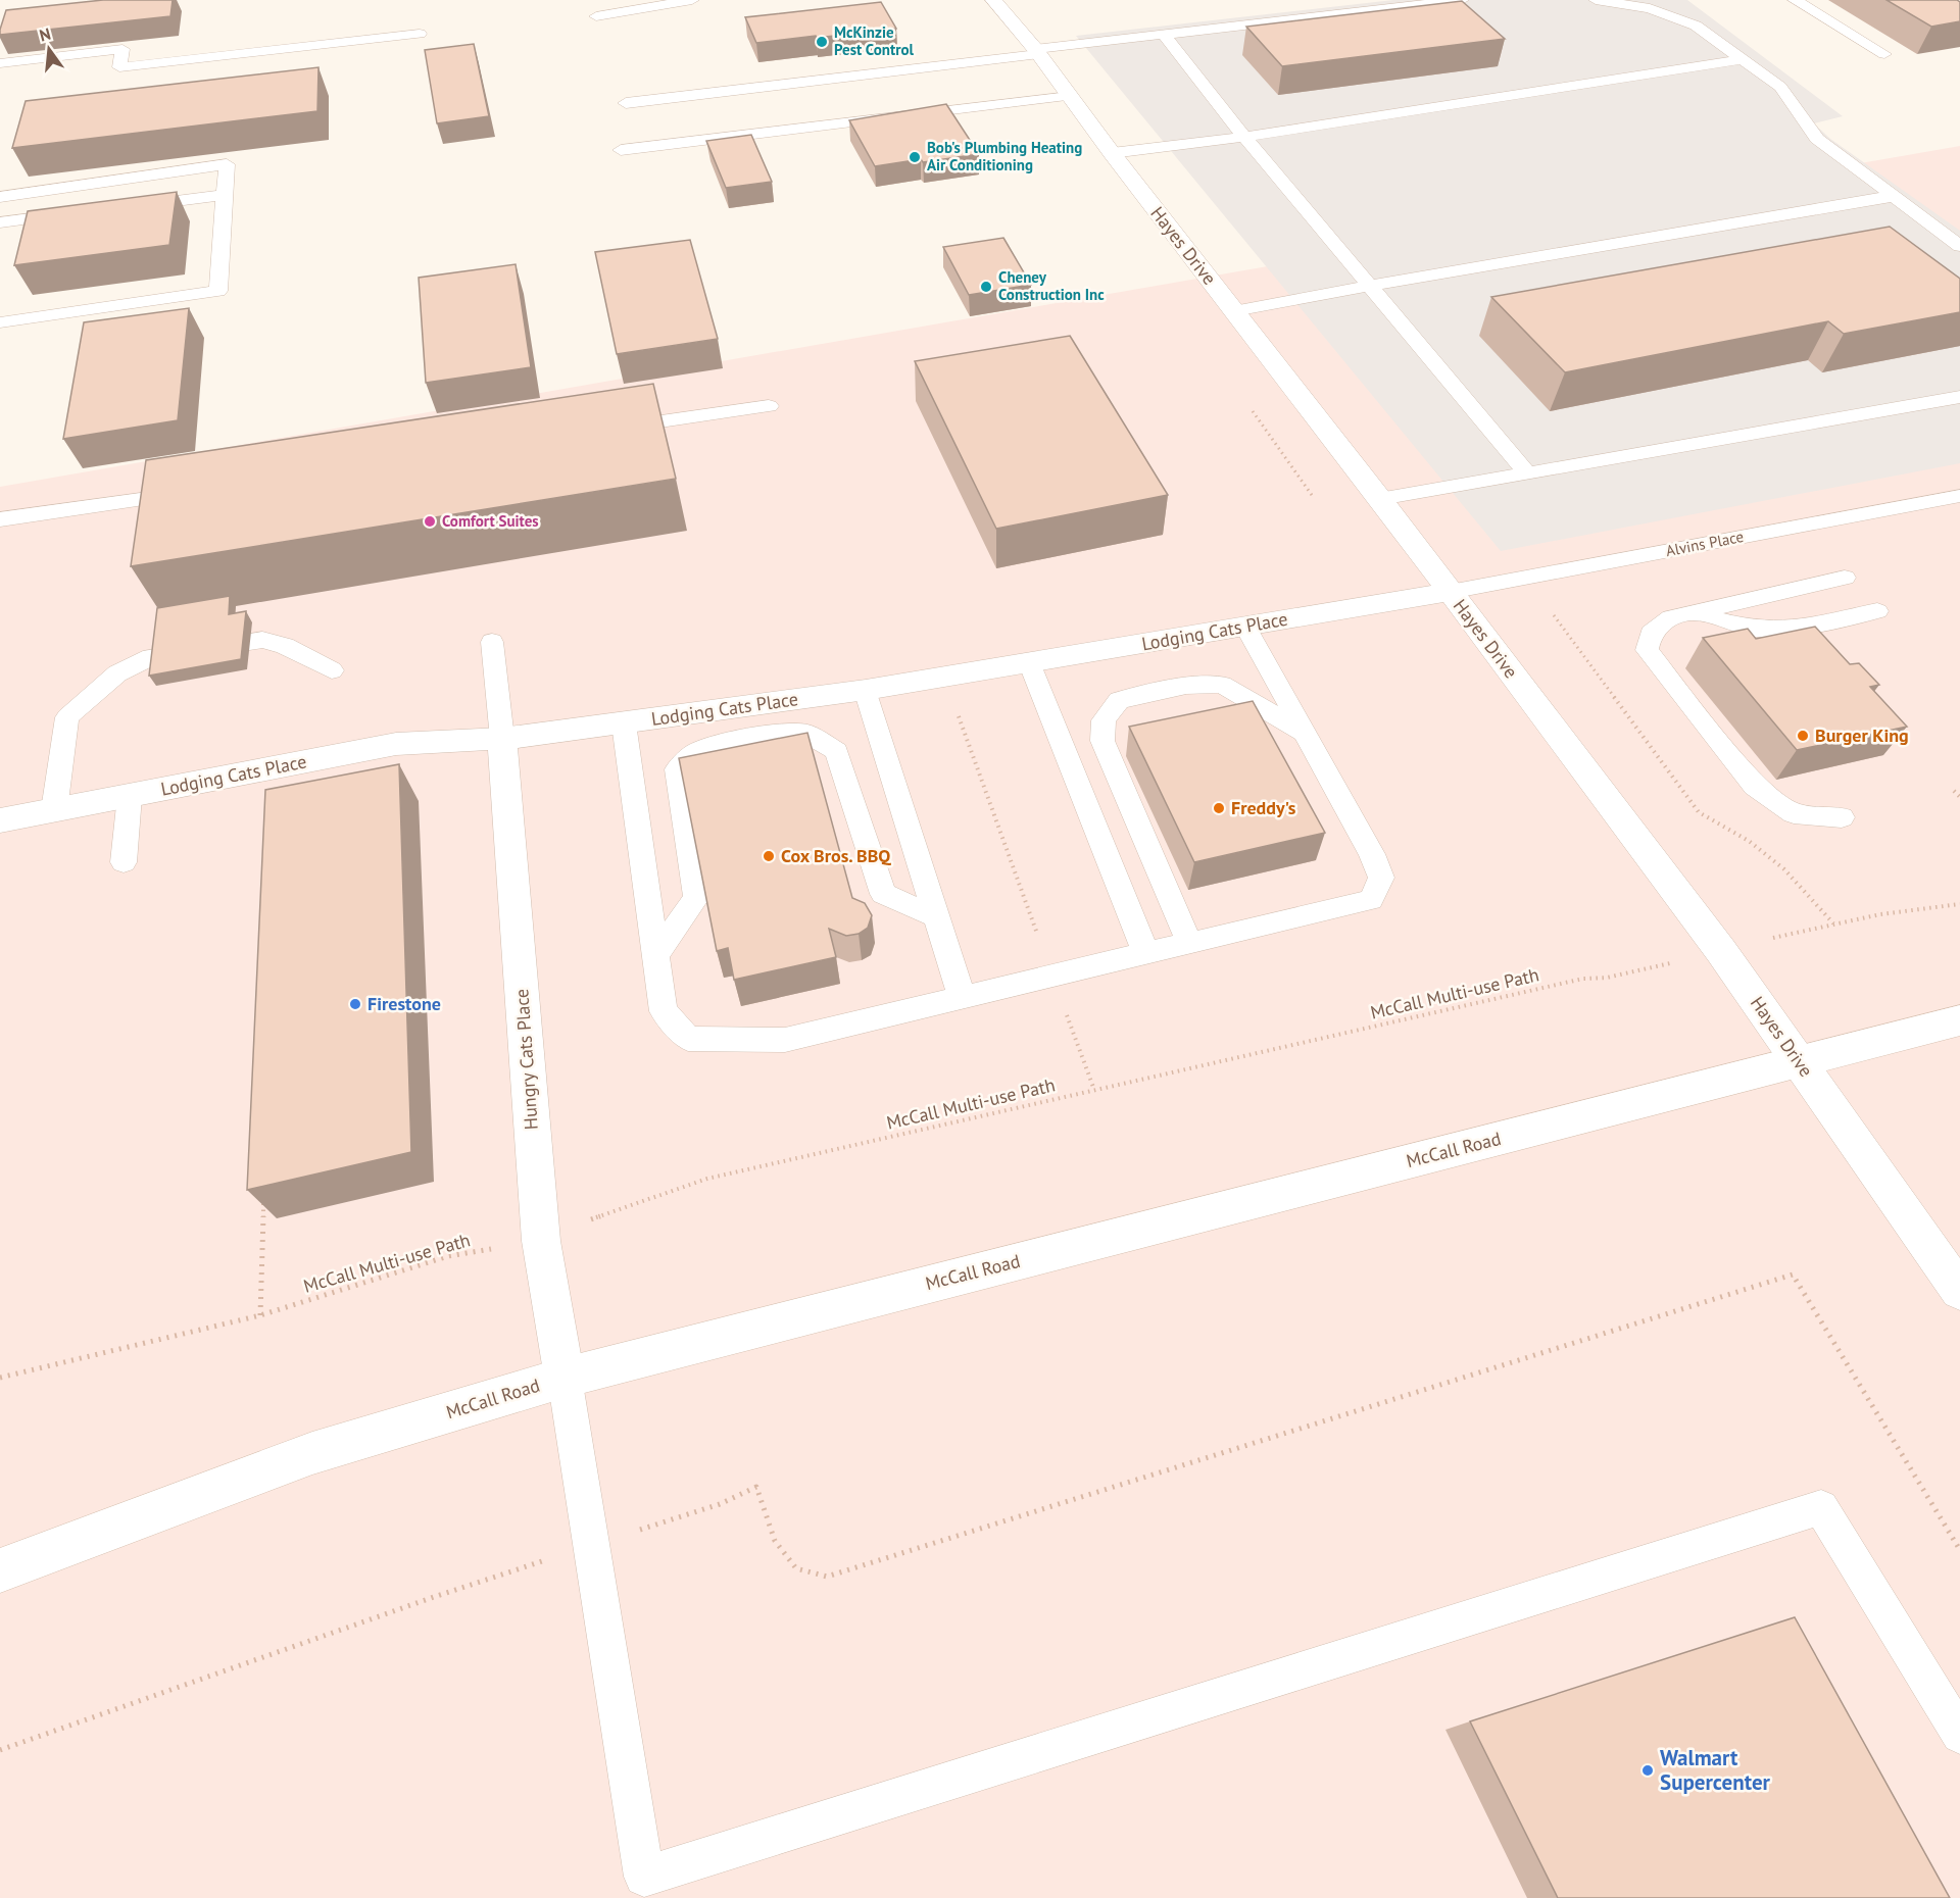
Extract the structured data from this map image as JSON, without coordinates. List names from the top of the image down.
{
  "streets": {
    "street": [
      "Hayes Drive",
      "Lodging Cats Place",
      "Hungry Cats Place",
      "McCall Road"
    ],
    "lane": ["Alvins Place"],
    "path": ["McCall Multi-use Path"]
  },
  "crossings": [
    ["Hayes Drive", "Alvins Place"],
    ["Hayes Drive", "Lodging Cats Place"],
    ["Hayes Drive", "McCall Multi-use Path"],
    ["Hayes Drive", "McCall Road"],
    ["Alvins Place", "Lodging Cats Place"],
    ["Lodging Cats Place", "Hungry Cats Place"],
    ["McCall Multi-use Path", "Hungry Cats Place"],
    ["Hungry Cats Place", "McCall Road"]
  ],
  "places": [
    "McKinzie Pest Control",
    "Bob's Plumbing Heating Air Conditioning",
    "Cheney Construction Inc",
    "Comfort Suites",
    "Burger King",
    "Freddy's",
    "Cox Bros. BBQ",
    "Firestone",
    "Walmart Supercenter"
  ],
  "north": "top"
}
